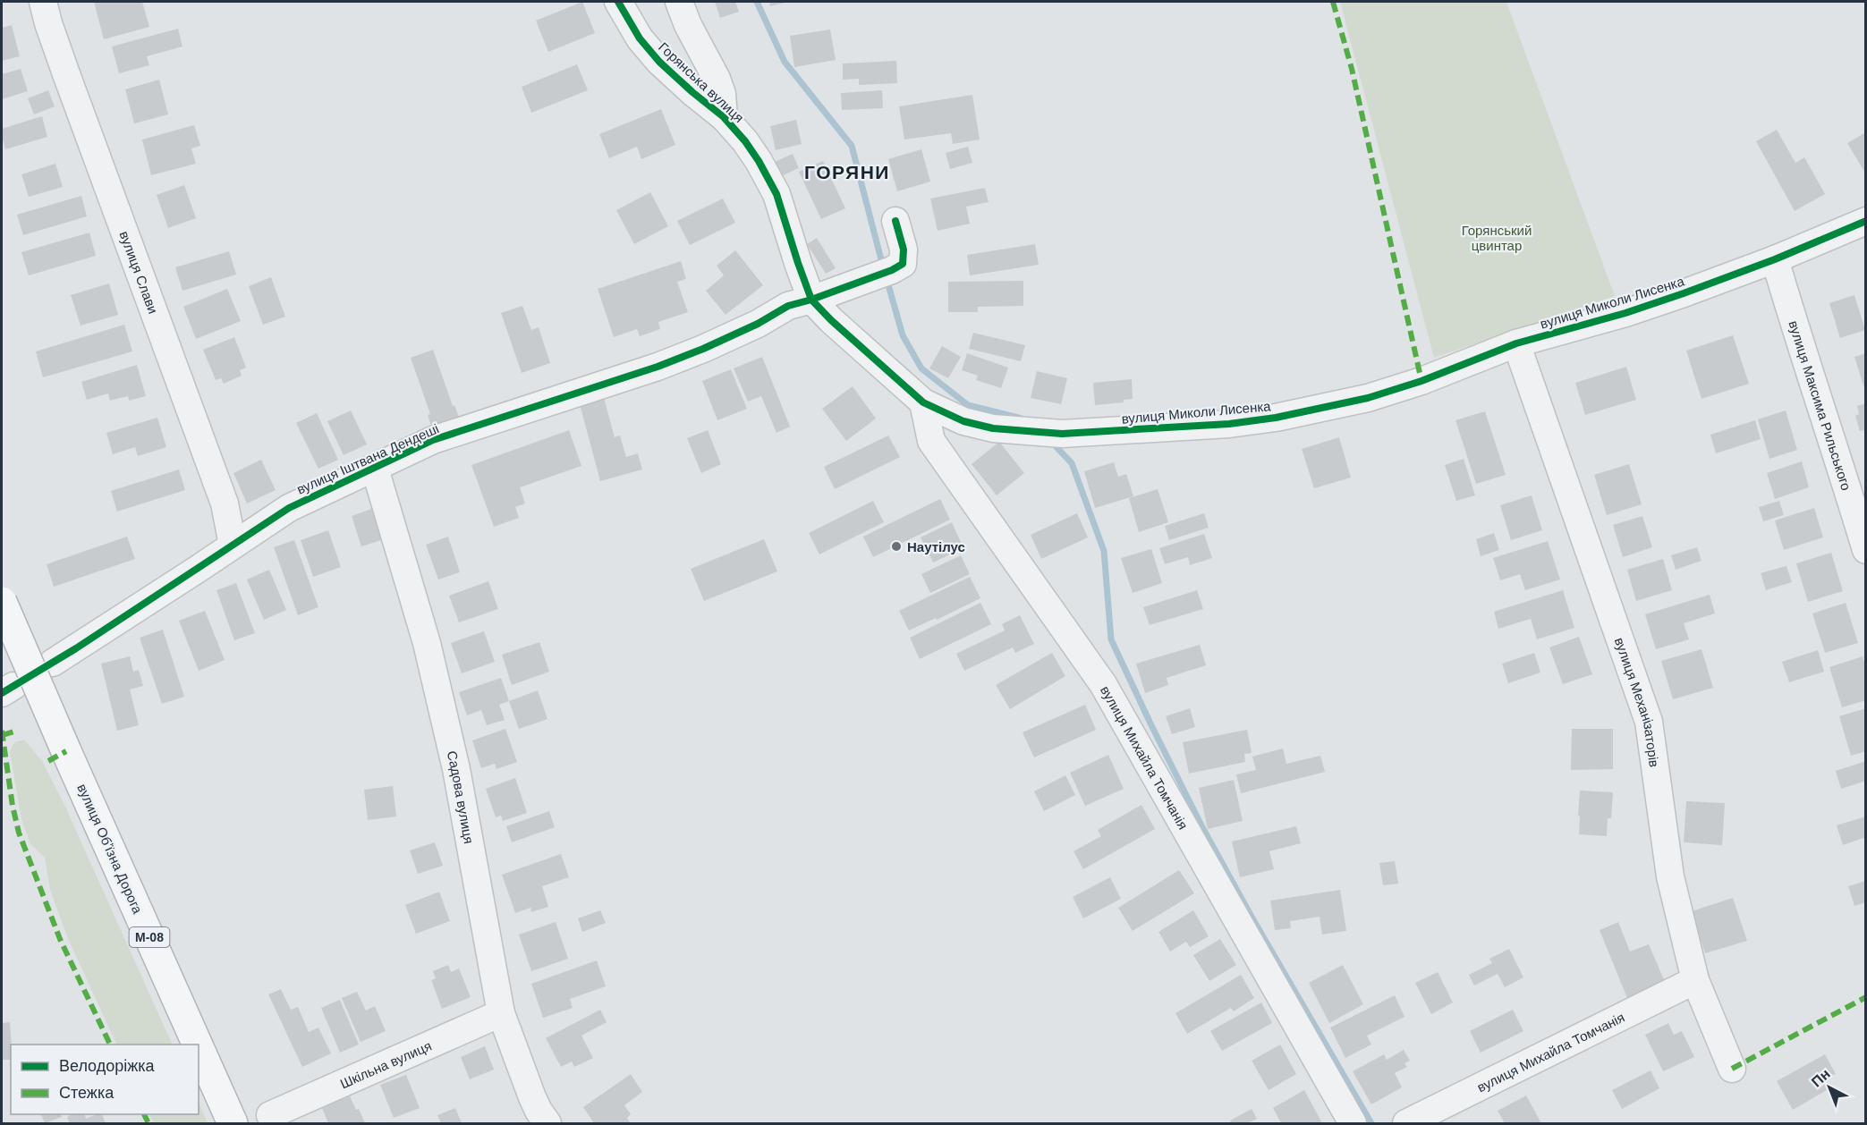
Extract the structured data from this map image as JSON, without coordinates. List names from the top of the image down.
{
  "streets": {
    "highway": ["вулиця Обʼїзна Дорога", "М-08"],
    "street": [
      "Горянська вулиця",
      "вулиця Слави",
      "вулиця Миколи Лисенка",
      "вулиця Максима Рильського",
      "вулиця Іштвана Дендеші",
      "вулиця Механізаторів",
      "вулиця Михайла Томчанія",
      "Садова вулиця",
      "Шкільна вулиця"
    ]
  },
  "crossings": [
    ["Горянська вулиця", "вулиця Миколи Лисенка"],
    ["Горянська вулиця", "вулиця Іштвана Дендеші"],
    ["вулиця Слави", "вулиця Іштвана Дендеші"],
    ["вулиця Миколи Лисенка", "вулиця Максима Рильського"],
    ["вулиця Миколи Лисенка", "вулиця Іштвана Дендеші"],
    ["вулиця Миколи Лисенка", "вулиця Механізаторів"],
    ["вулиця Миколи Лисенка", "вулиця Михайла Томчанія"],
    ["вулиця Іштвана Дендеші", "Садова вулиця"],
    ["вулиця Механізаторів", "вулиця Михайла Томчанія"],
    ["Садова вулиця", "Шкільна вулиця"]
  ],
  "districts": ["ГОРЯНИ"],
  "parks": ["Горянський цвинтар"],
  "places": ["Наутілус"],
  "legend": ["Велодоріжка", "Стежка"],
  "north": "top left"
}
